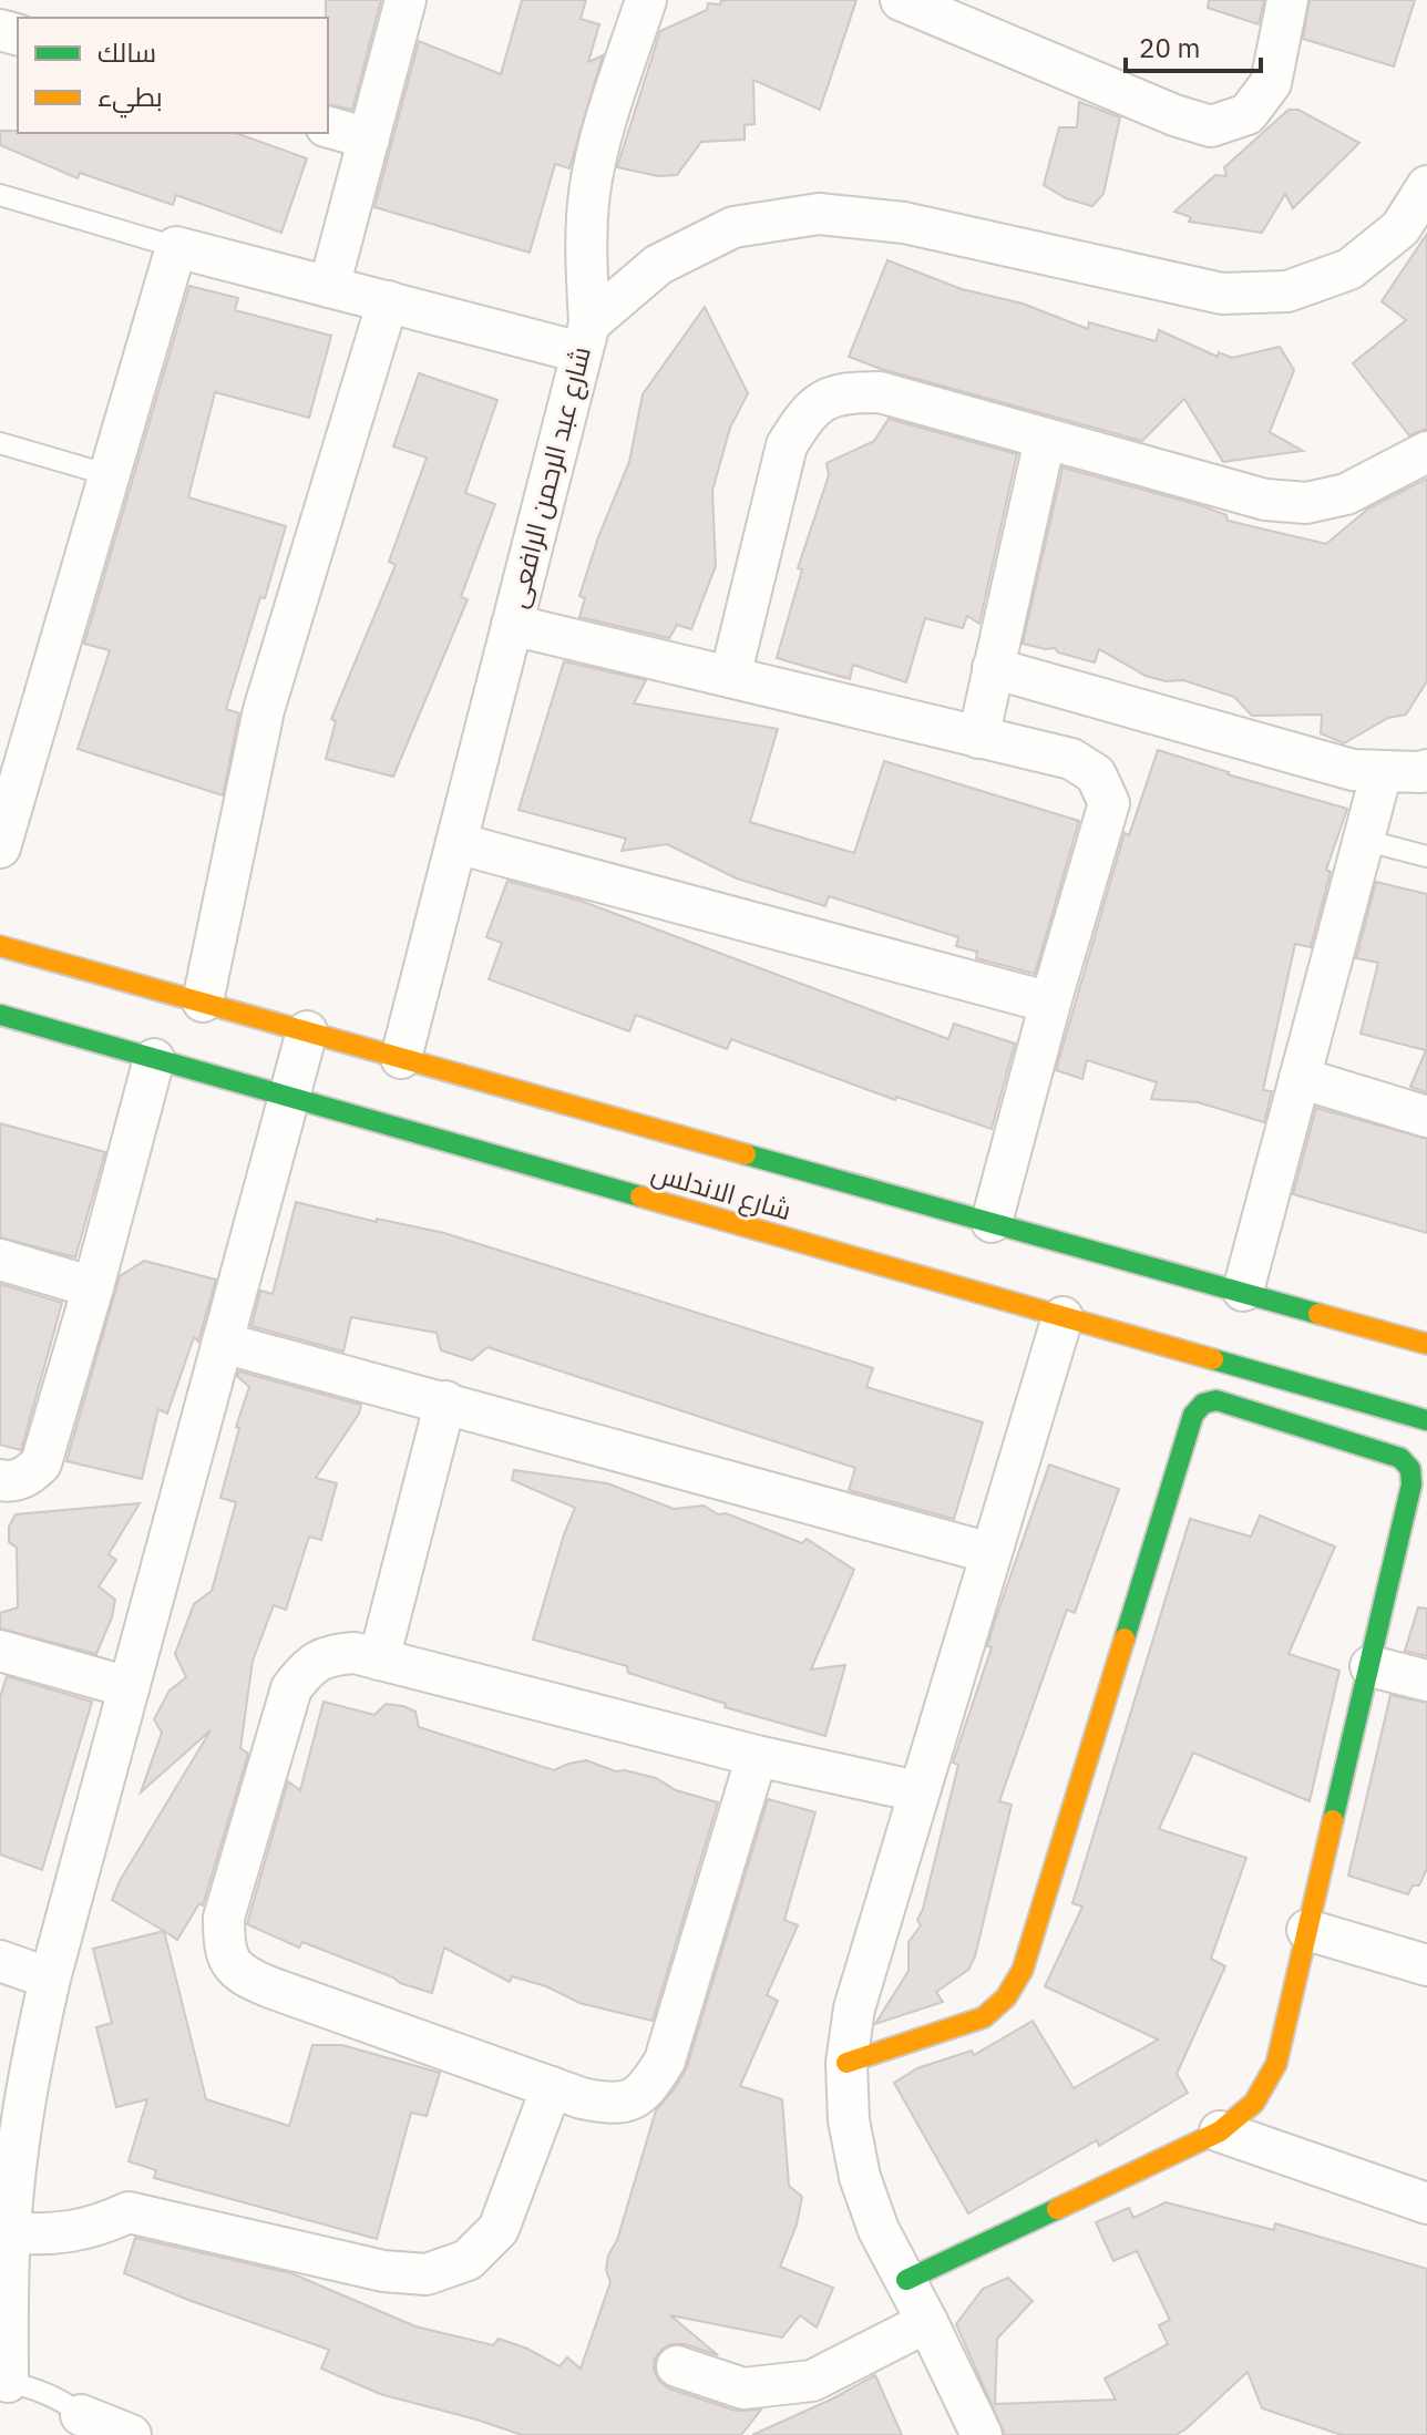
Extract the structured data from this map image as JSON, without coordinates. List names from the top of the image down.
{
  "streets": {
    "street": ["شارع عبد الرحمن الرافعى", "شارع الاندلس"]
  },
  "crossings": [
    ["شارع عبد الرحمن الرافعى", "شارع الاندلس"]
  ],
  "legend": ["سالك", "بطيء"],
  "scale_bar": "20 m"
}
